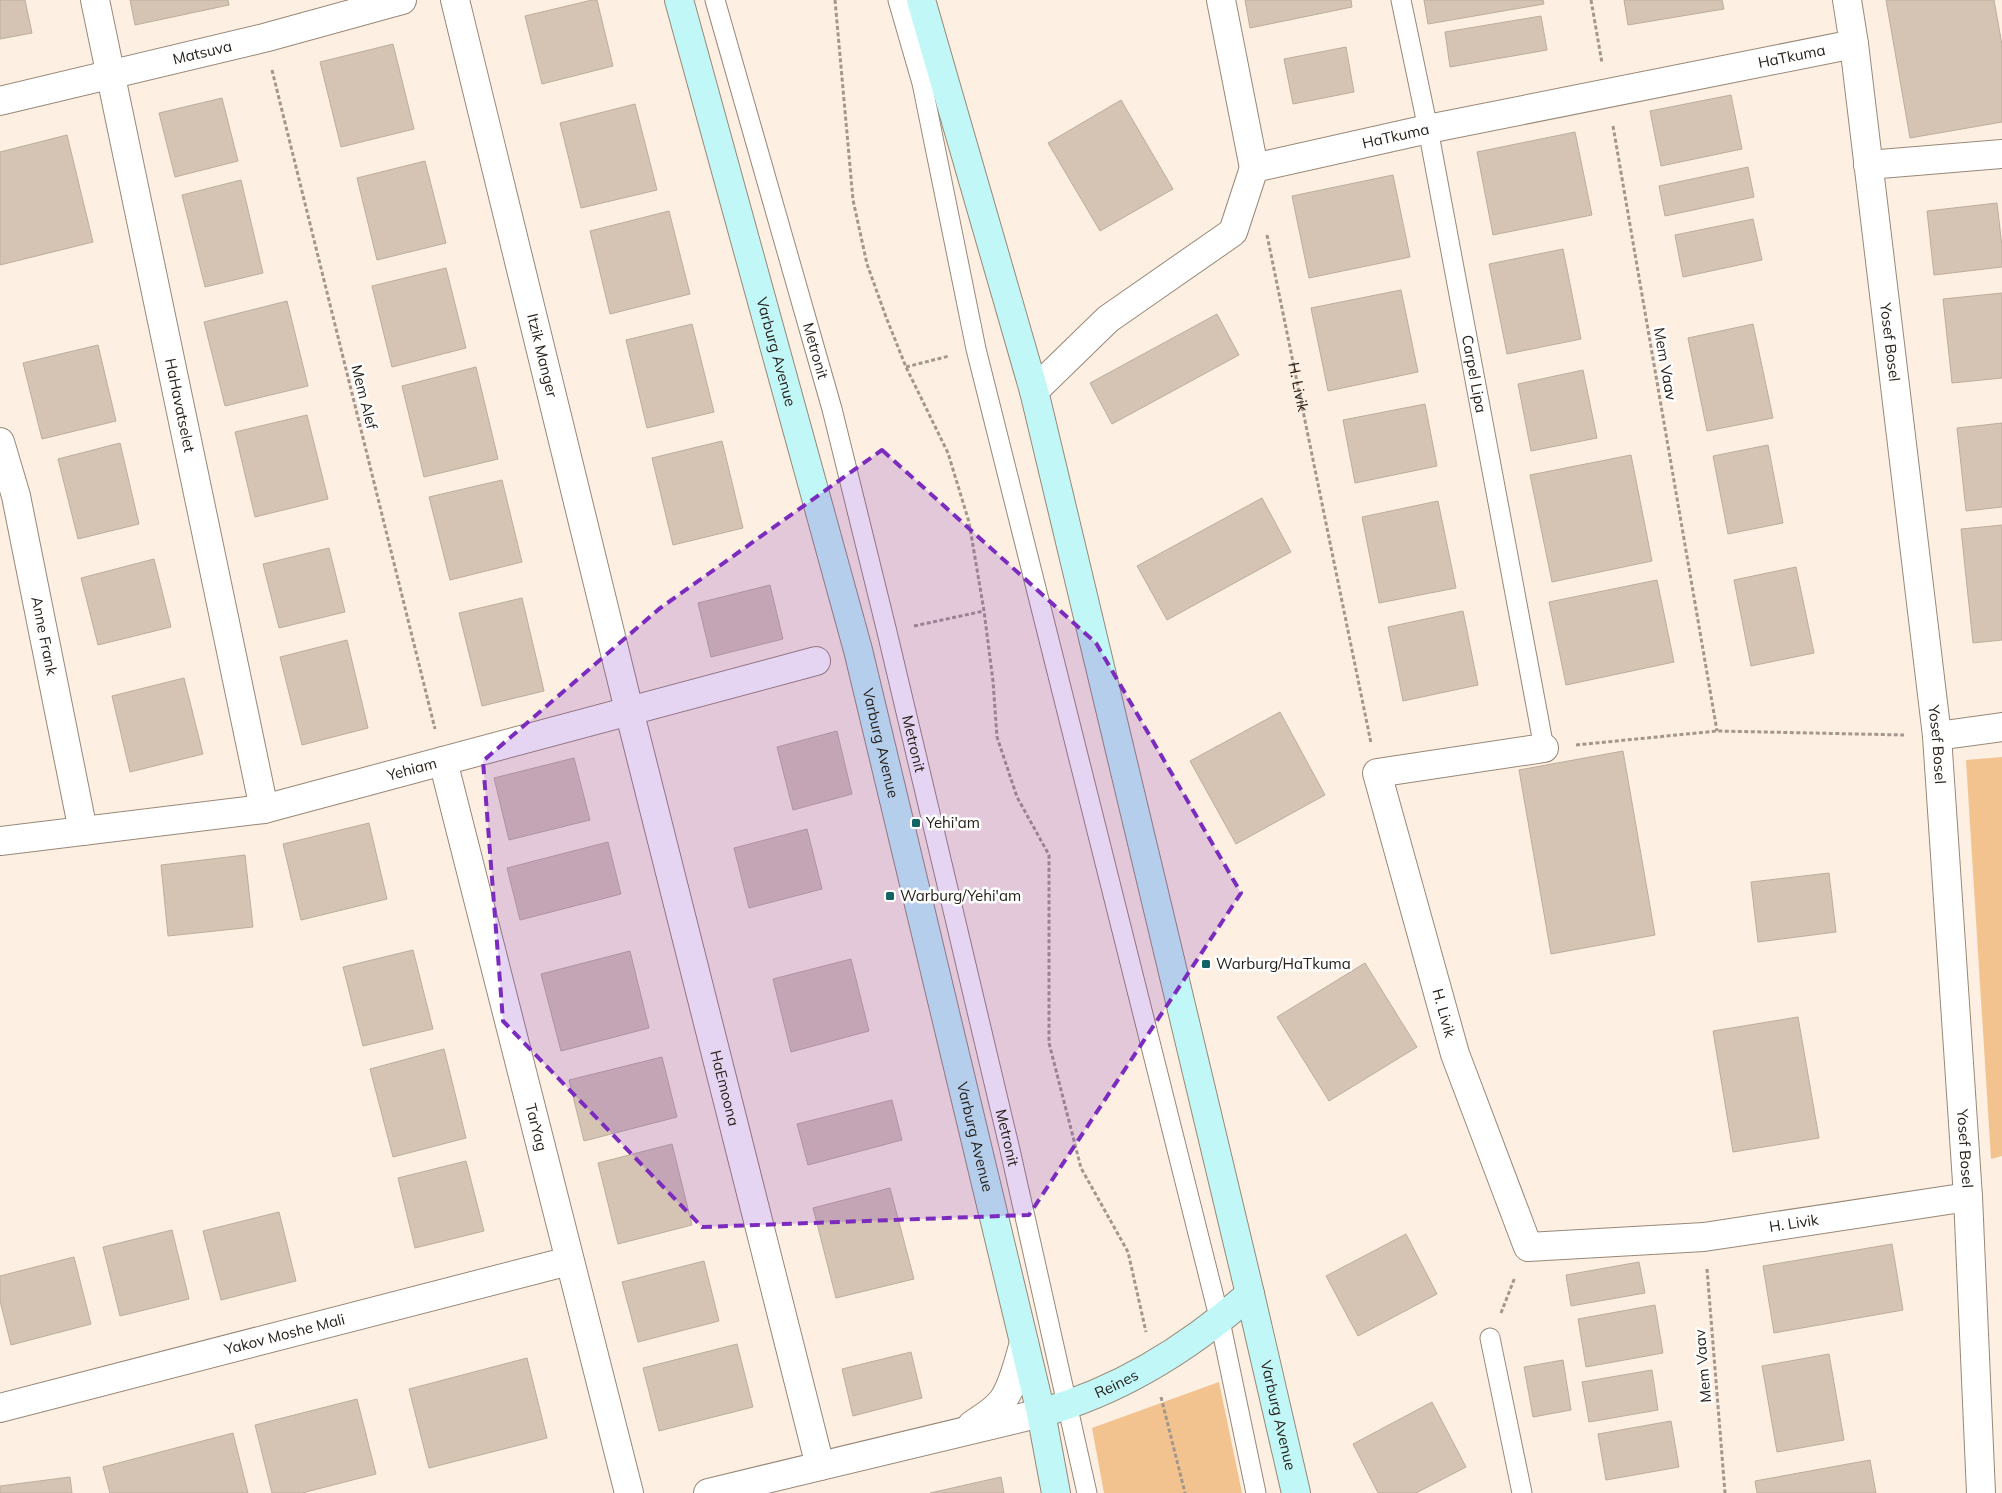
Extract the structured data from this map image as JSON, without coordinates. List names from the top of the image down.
{
  "streets": {
    "main road": ["Varburg Avenue", "Reines"],
    "street": [
      "Matsuva",
      "HaTkuma",
      "Yosef Bosel",
      "Itzik Manger",
      "H. Livik",
      "HaHavatselet",
      "Anne Frank",
      "Yehiam",
      "HaEmoona",
      "TarYag",
      "Yakov Moshe Mali"
    ],
    "lane": ["Metronit", "Carpel Lipa"],
    "path": ["Mem Vaav", "Mem Alef"]
  },
  "crossings": [
    ["Matsuva", "Mem Alef"],
    ["Matsuva", "HaHavatselet"],
    ["HaTkuma", "Yosef Bosel"],
    ["HaTkuma", "Mem Vaav"],
    ["HaTkuma", "Carpel Lipa"],
    ["Yosef Bosel", "H. Livik"],
    ["Metronit", "Reines"],
    ["Varburg Avenue", "Reines"],
    ["Itzik Manger", "Yehiam"],
    ["Itzik Manger", "HaEmoona"],
    ["Mem Vaav", "H. Livik"],
    ["Mem Alef", "Yehiam"],
    ["Mem Alef", "TarYag"],
    ["HaHavatselet", "Yehiam"],
    ["Anne Frank", "Yehiam"],
    ["Yehiam", "HaEmoona"],
    ["Yehiam", "TarYag"],
    ["HaEmoona", "Reines"],
    ["TarYag", "Yakov Moshe Mali"]
  ],
  "places": {
    "transit": ["Yehi'am", "Warburg/Yehi'am", "Warburg/HaTkuma"]
  }
}
